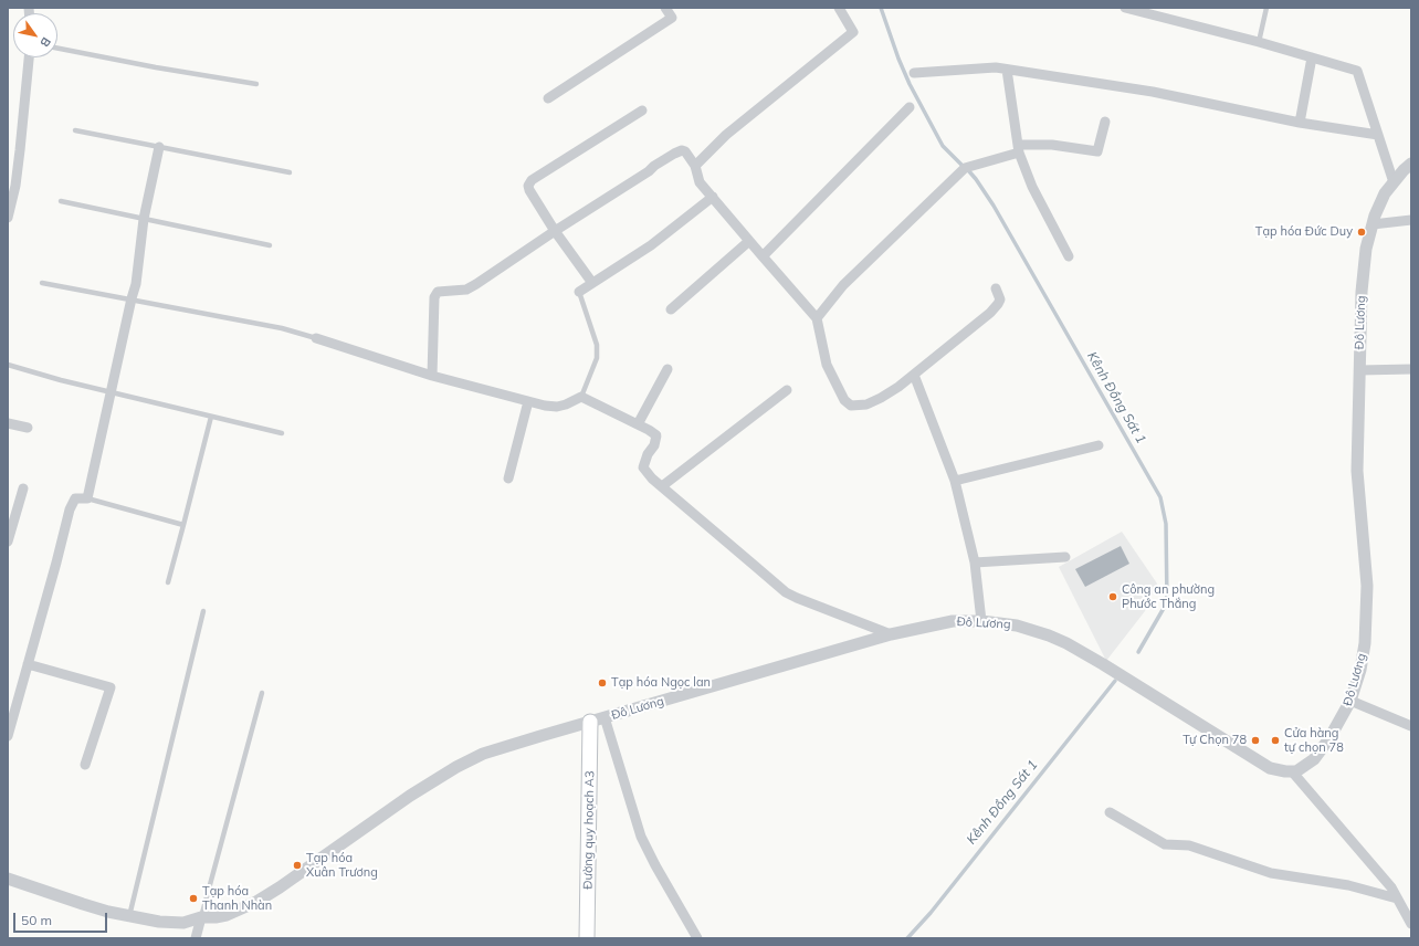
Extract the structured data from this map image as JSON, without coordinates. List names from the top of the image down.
{
  "streets": {
    "main road": ["Đường quy hoạch A3"],
    "street": ["Đô Lương"]
  },
  "crossings": [
    ["Đô Lương", "Đường quy hoạch A3"]
  ],
  "water": ["Kênh Đồng Sát 1"],
  "places": [
    "Tạp hóa Đức Duy",
    "Công an phường Phước Thắng",
    "Tạp hóa Ngọc lan",
    "Tự Chọn 78",
    "Cửa hàng tự chọn 78",
    "Tạp hóa Xuân Trương",
    "Tạp hóa Thanh Nhàn"
  ],
  "scale_bar": "50 m",
  "north": "bottom right"
}
